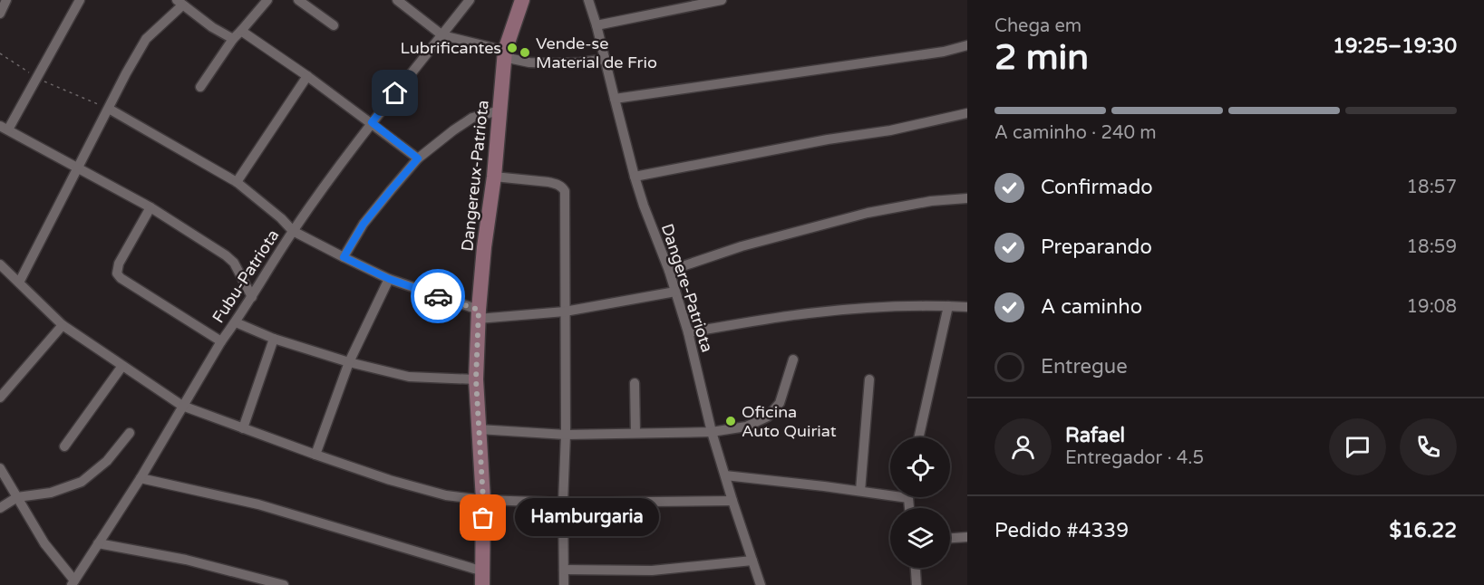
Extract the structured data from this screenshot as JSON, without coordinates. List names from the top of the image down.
{
  "streets": {
    "street": ["Dangereux-Patriota", "Fubu-Patriota", "Dangere-Patriota"]
  },
  "places": [
    "Lubrificantes",
    "Vende-se Material de Frio",
    "Oficina Auto Quiriat",
    "Hamburgaria"
  ],
  "page": {
    "heading": ["2 min", "Chega em", "19:25–19:30"],
    "panel": [
      "Rafael",
      "Entregador · 4.5",
      "Pedido #4339",
      "$16.22"
    ],
    "bar": "A caminho · 240 m",
    "list": [
      ["Confirmado", "18:57"],
      ["Preparando", "18:59"],
      ["A caminho", "19:08"],
      "Entregue"
    ],
    "bubble": "Hamburgaria"
  }
}
